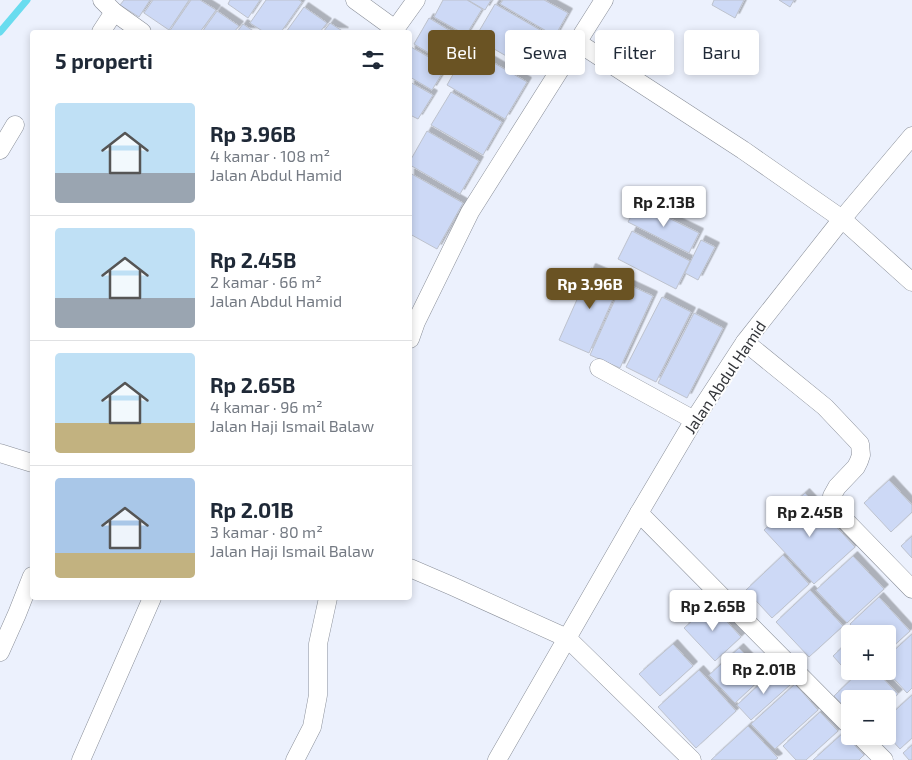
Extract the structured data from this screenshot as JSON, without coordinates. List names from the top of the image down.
{
  "streets": {
    "street": ["Jalan Abdul Hamid"]
  },
  "page": {
    "chip": [
      "Beli",
      "Sewa",
      "Filter",
      "Baru"
    ],
    "heading": "5 properti",
    "list": [
      {
        "name": "Rp 3.96B",
        "note": "4 kamar · 108 m² · Jalan Abdul Hamid"
      },
      {
        "name": "Rp 2.45B",
        "note": "2 kamar · 66 m² · Jalan Abdul Hamid"
      },
      {
        "name": "Rp 2.65B",
        "note": "4 kamar · 96 m² · Jalan Haji Ismail Balaw"
      },
      {
        "name": "Rp 2.01B",
        "note": "3 kamar · 80 m² · Jalan Haji Ismail Balaw"
      }
    ],
    "price": [
      "Rp 2.13B",
      "Rp 3.96B",
      "Rp 2.45B",
      "Rp 2.65B",
      "Rp 2.01B"
    ],
    "map_buttons": ["+", "−"]
  }
}
